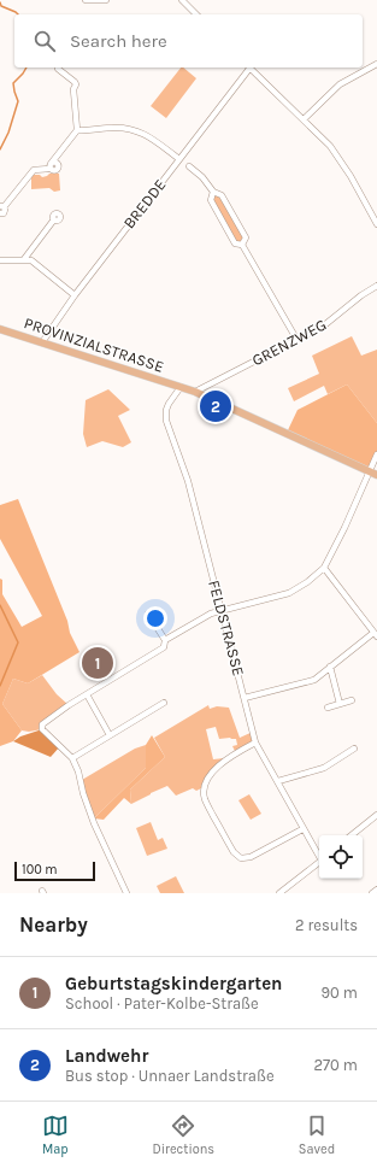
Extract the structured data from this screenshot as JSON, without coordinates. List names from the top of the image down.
{
  "streets": {
    "main road": ["PROVINZIALSTRASSE"],
    "street": ["BREDDE", "GRENZWEG", "FELDSTRASSE"]
  },
  "crossings": [
    ["BREDDE", "PROVINZIALSTRASSE"],
    ["GRENZWEG", "PROVINZIALSTRASSE"],
    ["PROVINZIALSTRASSE", "FELDSTRASSE"]
  ],
  "scale_bar": "100 m",
  "page": {
    "search": "Search here",
    "pins": ["2", "1"],
    "scale": "100 m",
    "heading": ["Nearby", "2 results"],
    "list": [
      {
        "mark": "1",
        "name": "Geburtstagskindergarten",
        "note": "School · Pater-Kolbe-Straße",
        "value": "90 m"
      },
      {
        "mark": "2",
        "name": "Landwehr",
        "note": "Bus stop · Unnaer Landstraße",
        "value": "270 m"
      }
    ],
    "nav": ["Map", "Directions", "Saved"]
  }
}
